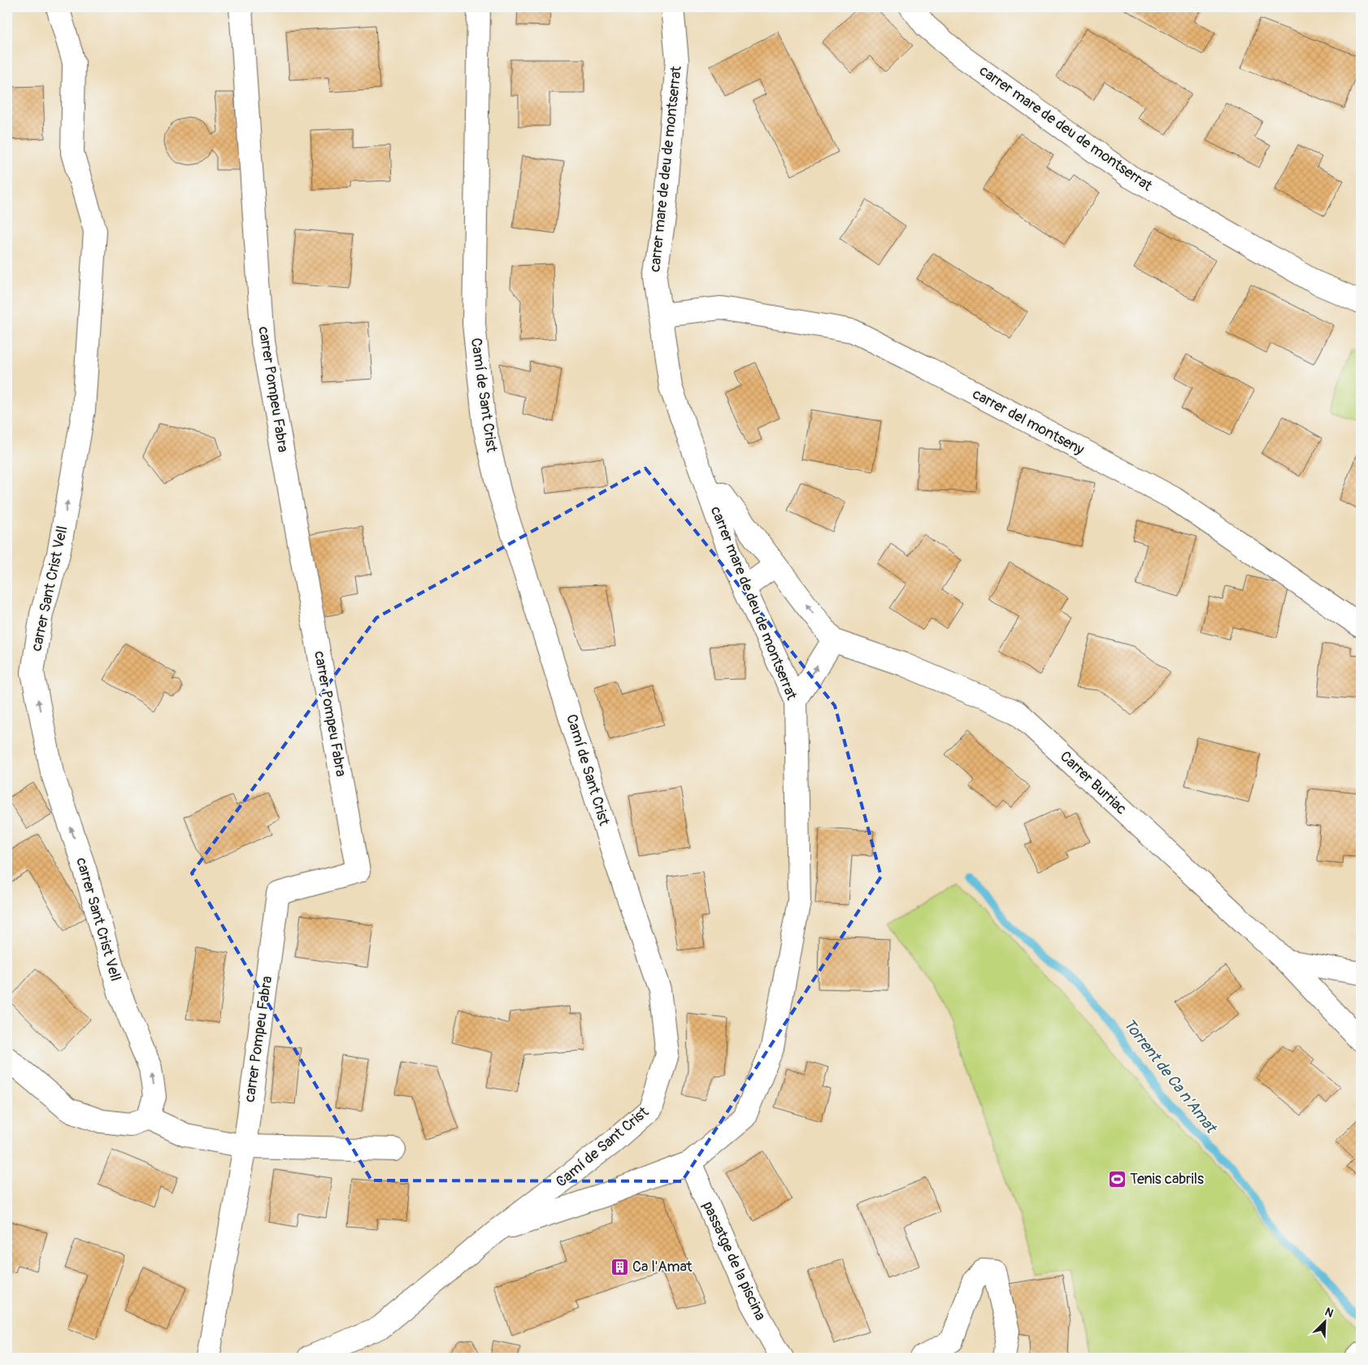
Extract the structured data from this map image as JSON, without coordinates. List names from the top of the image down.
{
  "streets": {
    "street": [
      "carrer mare de deu de montserrat",
      "carrer Pompeu Fabra",
      "Camí de Sant Crist",
      "carrer del montseny",
      "carrer Sant Crist Vell",
      "Carrer Burriac",
      "passatge de la piscina"
    ]
  },
  "crossings": [
    ["carrer mare de deu de montserrat", "Camí de Sant Crist"],
    ["carrer mare de deu de montserrat", "carrer del montseny"],
    ["carrer mare de deu de montserrat", "passatge de la piscina"]
  ],
  "one_way": ["carrer Sant Crist Vell"],
  "water": ["Torrent de Ca n'Amat"],
  "places": {
    "sports": ["Tenis cabrils"],
    "building": ["Ca l'Amat"]
  },
  "north": "top right"
}
